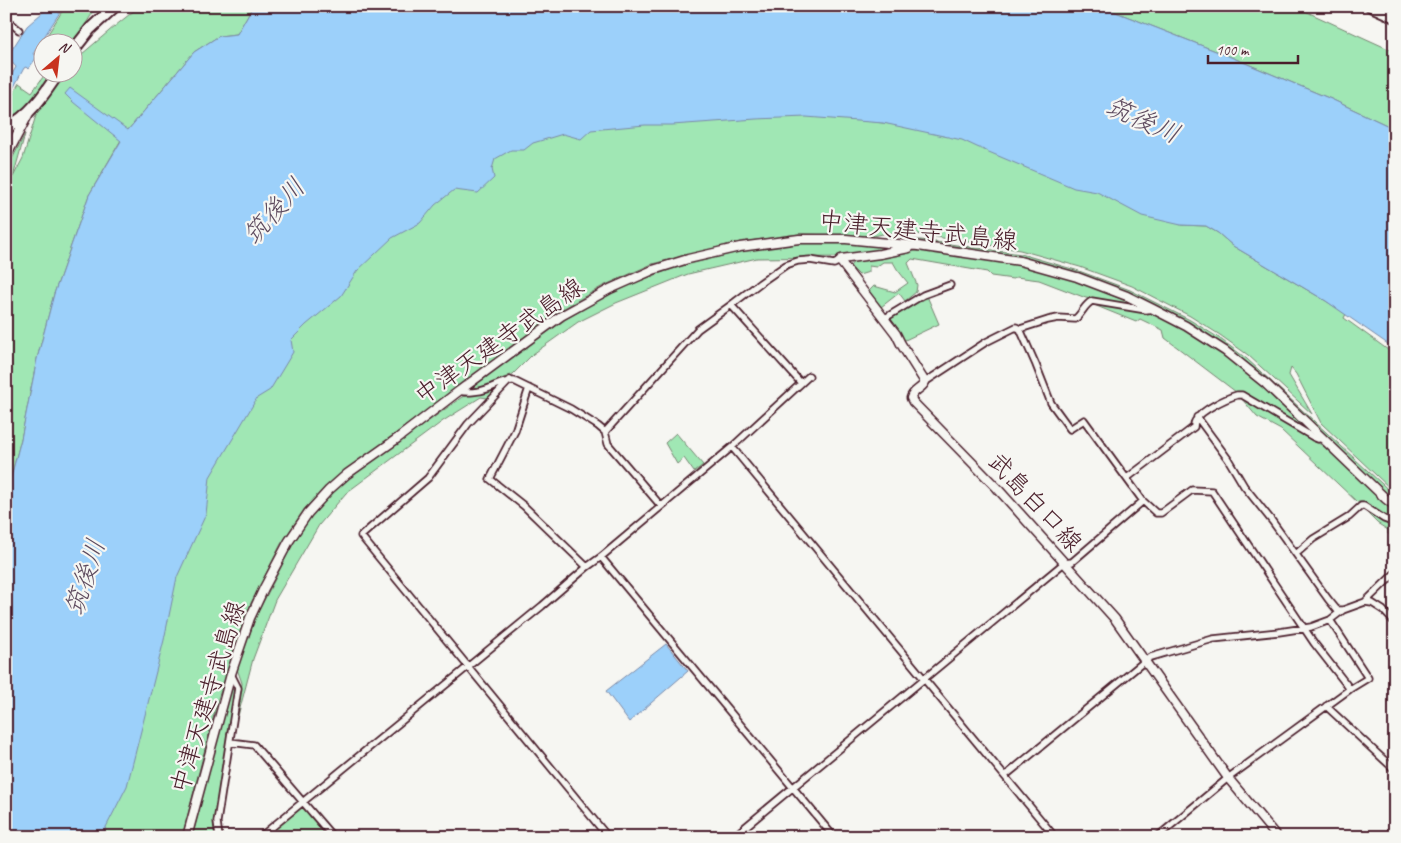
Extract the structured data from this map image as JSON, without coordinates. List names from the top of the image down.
{
  "streets": {
    "main road": ["中津天建寺武島線", "武島白口線"]
  },
  "water": ["筑後川"],
  "scale_bar": "100 m",
  "north": "top right"
}
